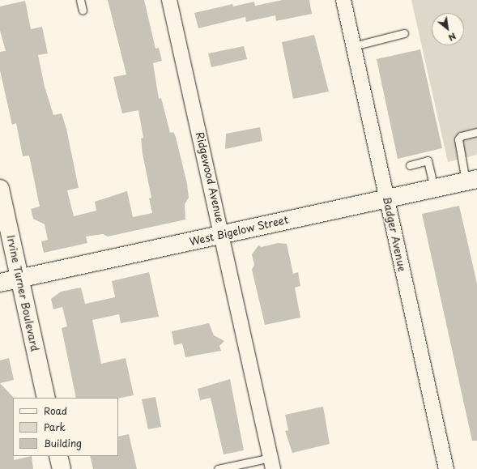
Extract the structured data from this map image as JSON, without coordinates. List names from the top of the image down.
{
  "streets": {
    "street": [
      "Ridgewood Avenue",
      "West Bigelow Street",
      "Badger Avenue",
      "Irvine Turner Boulevard"
    ]
  },
  "crossings": [
    ["Ridgewood Avenue", "West Bigelow Street"],
    ["West Bigelow Street", "Badger Avenue"],
    ["West Bigelow Street", "Irvine Turner Boulevard"]
  ],
  "legend": ["Road", "Park", "Building"],
  "north": "bottom right"
}
